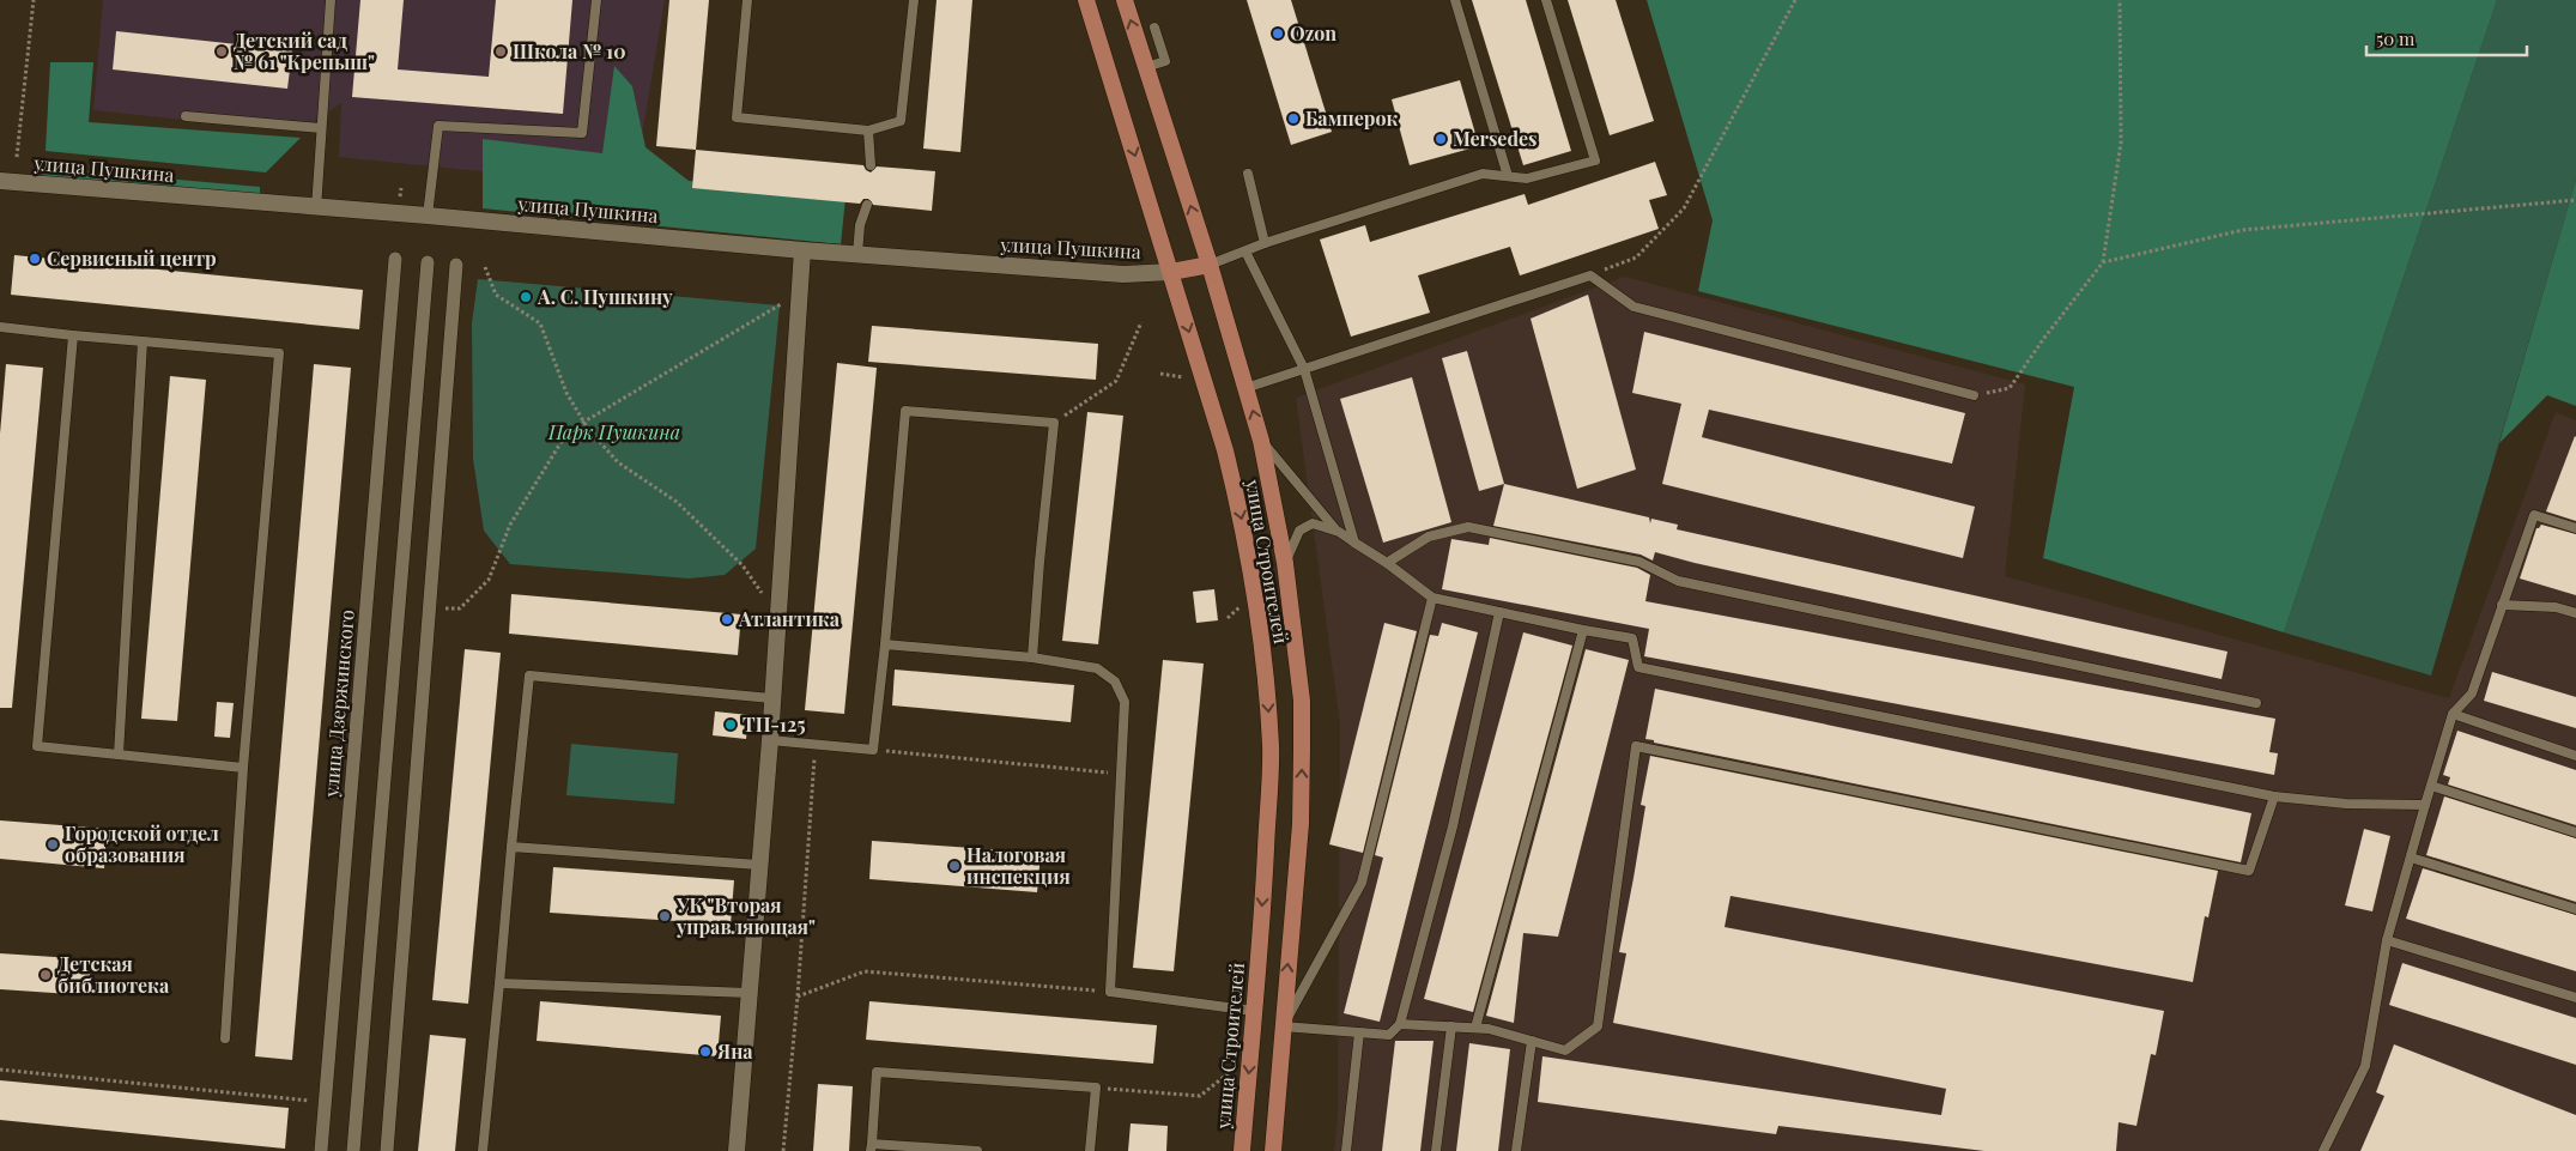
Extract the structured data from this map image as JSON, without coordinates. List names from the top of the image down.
{
  "streets": {
    "main road": ["улица Строителей"],
    "street": ["улица Пушкина", "улица Дзержинского"]
  },
  "crossings": [
    ["улица Пушкина", "улица Строителей"]
  ],
  "parks": ["Парк Пушкина"],
  "places": [
    "Ozon",
    "Детский сад № 61 \"Крепыш\"",
    "Школа № 10",
    "Бамперок",
    "Mersedes",
    "Сервисный центр",
    "А. С. Пушкину",
    "Атлантика",
    "ТП-125",
    "Городской отдел образования",
    "Налоговая инспекция",
    "УК \"Вторая управляющая\"",
    "Детская библиотека",
    "Яна"
  ],
  "scale_bar": "50 m"
}
